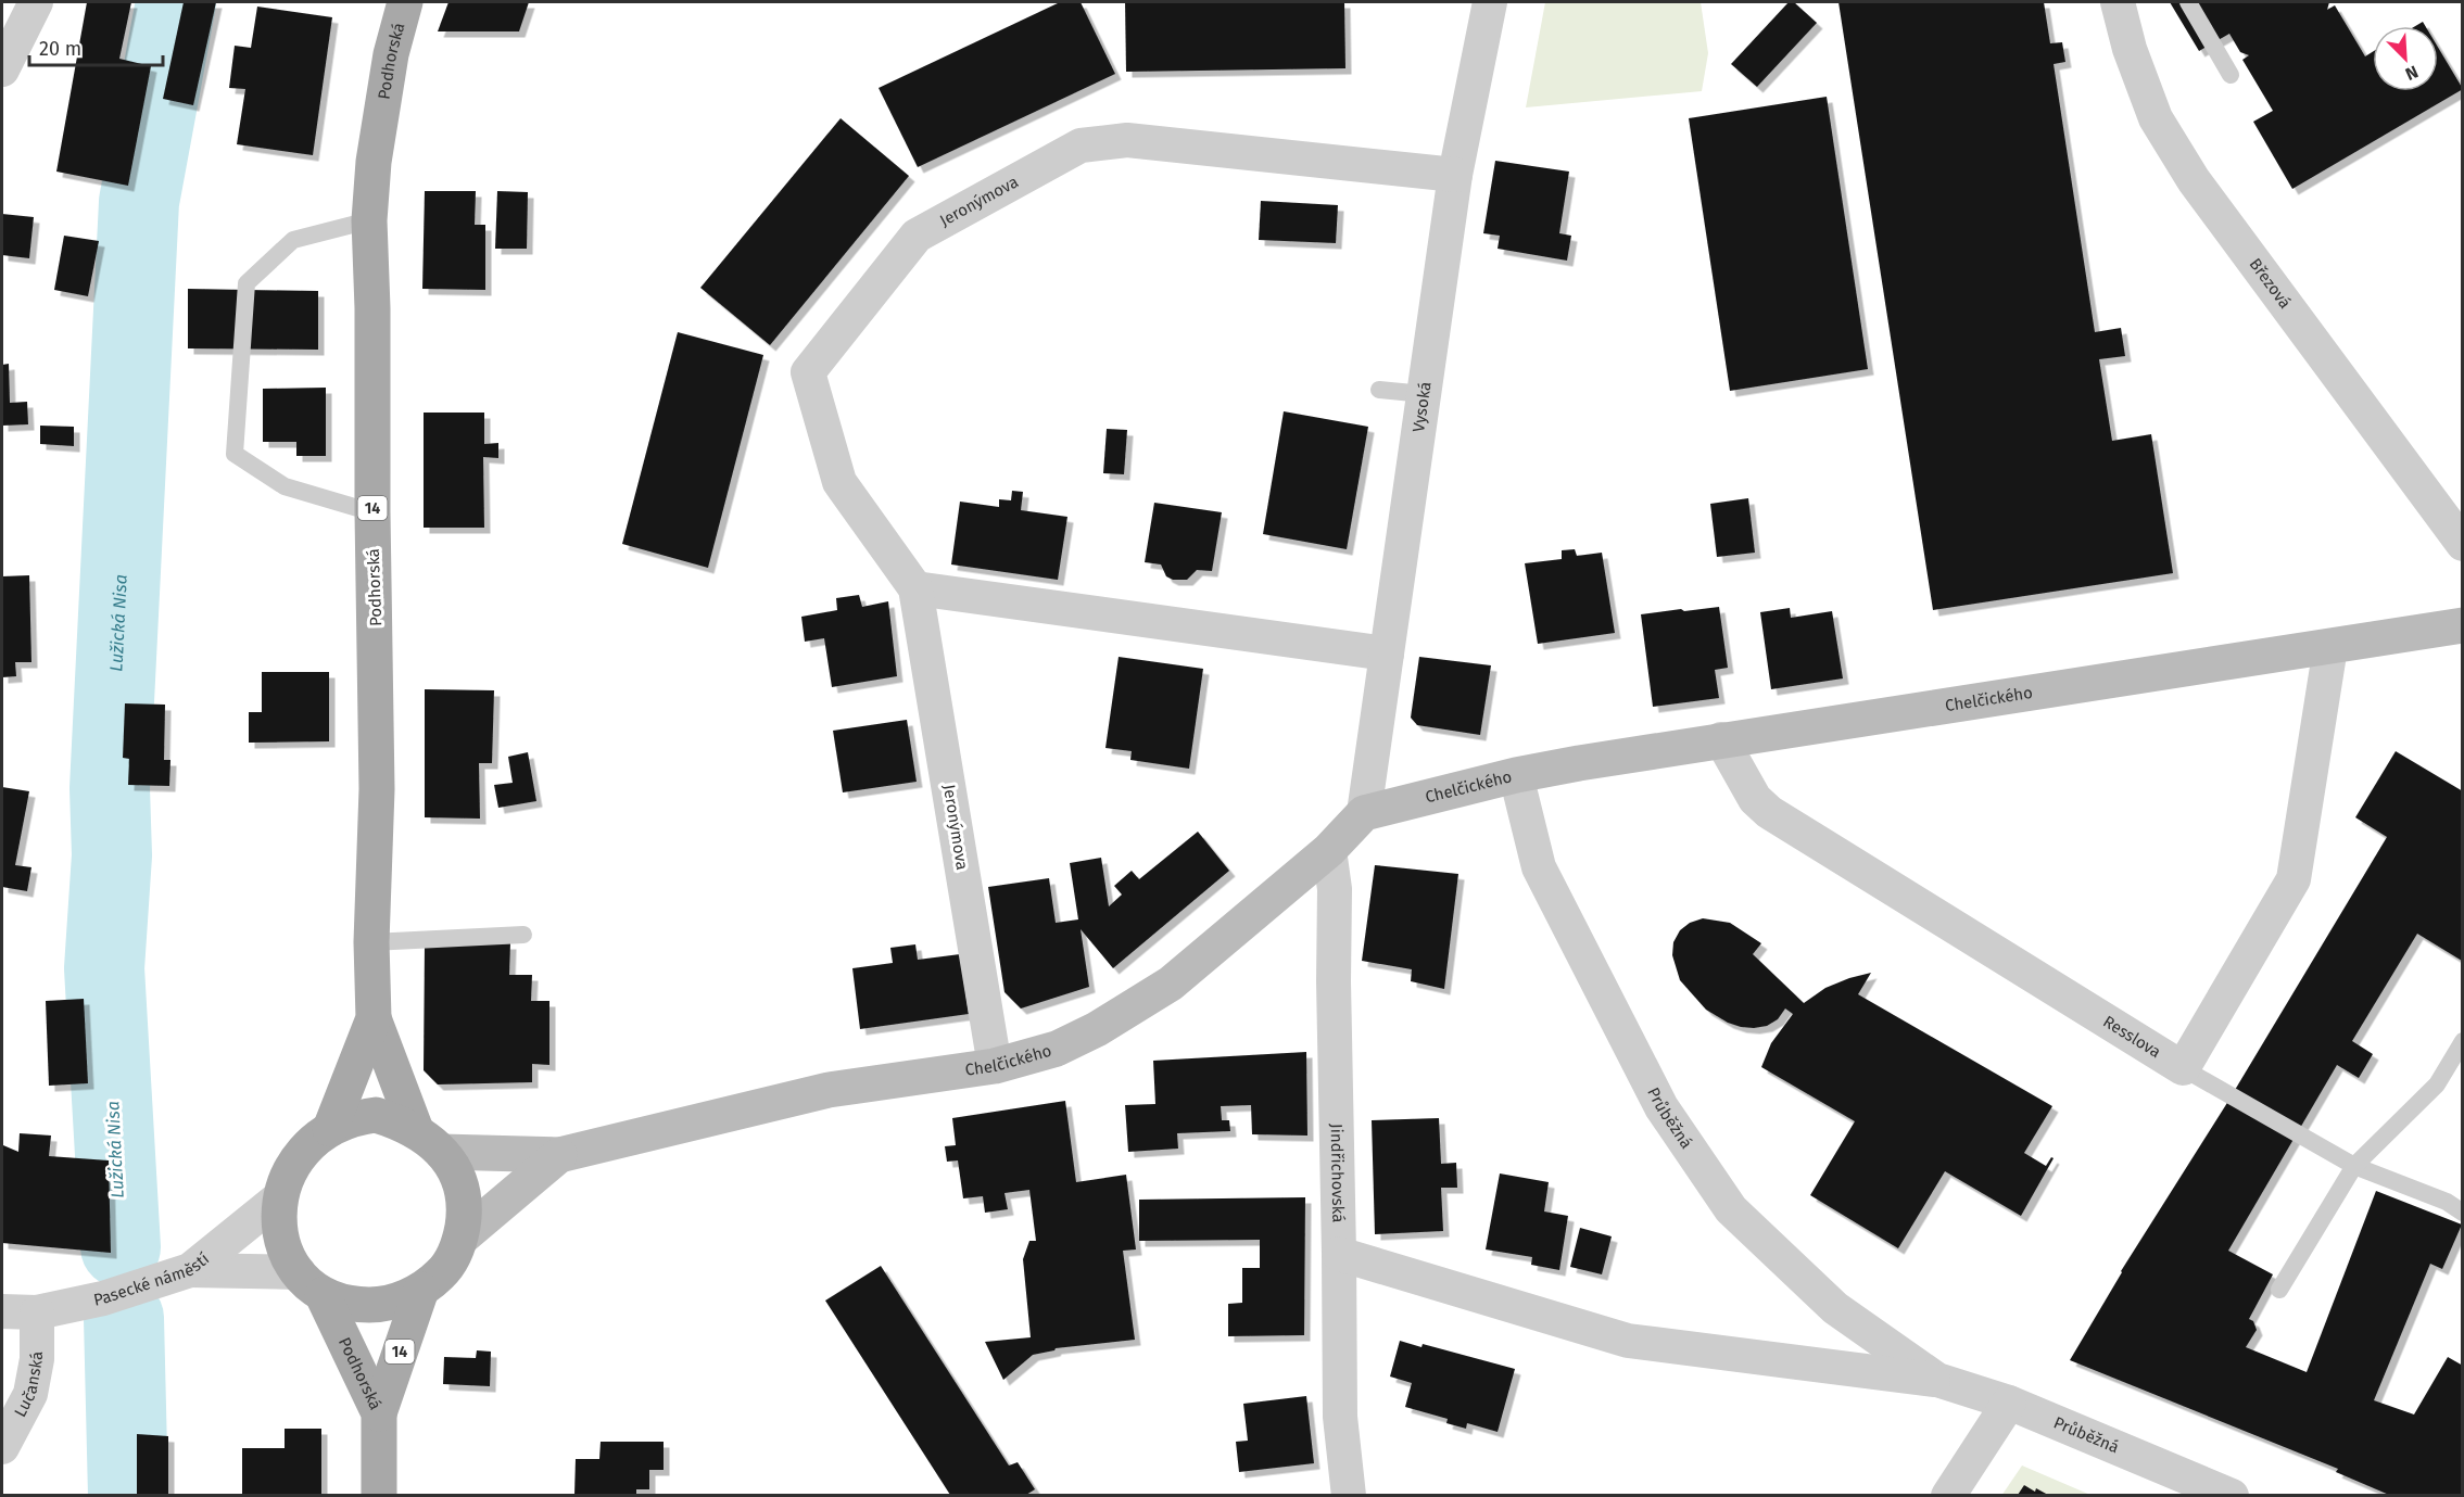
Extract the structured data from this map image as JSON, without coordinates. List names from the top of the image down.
{
  "streets": {
    "main road": ["Podhorská", "14"],
    "street": [
      "Jeronýmova",
      "Březová",
      "Vysoká",
      "Chelčického",
      "Resslova",
      "Průběžná",
      "Jindřichovská",
      "Pasecké náměstí",
      "Lučanská"
    ]
  },
  "crossings": [
    ["Podhorská", "14"],
    ["Podhorská", "Chelčického"],
    ["Podhorská", "Pasecké náměstí"],
    ["Jeronýmova", "Vysoká"],
    ["Jeronýmova", "Chelčického"],
    ["Vysoká", "Chelčického"],
    ["14", "Chelčického"],
    ["14", "Pasecké náměstí"],
    ["Chelčického", "Resslova"],
    ["Chelčického", "Průběžná"],
    ["Chelčického", "Jindřichovská"],
    ["Chelčického", "Pasecké náměstí"],
    ["Průběžná", "Jindřichovská"],
    ["Pasecké náměstí", "Lučanská"]
  ],
  "water": ["Lužická Nisa"],
  "scale_bar": "20 m",
  "north": "bottom right"
}
